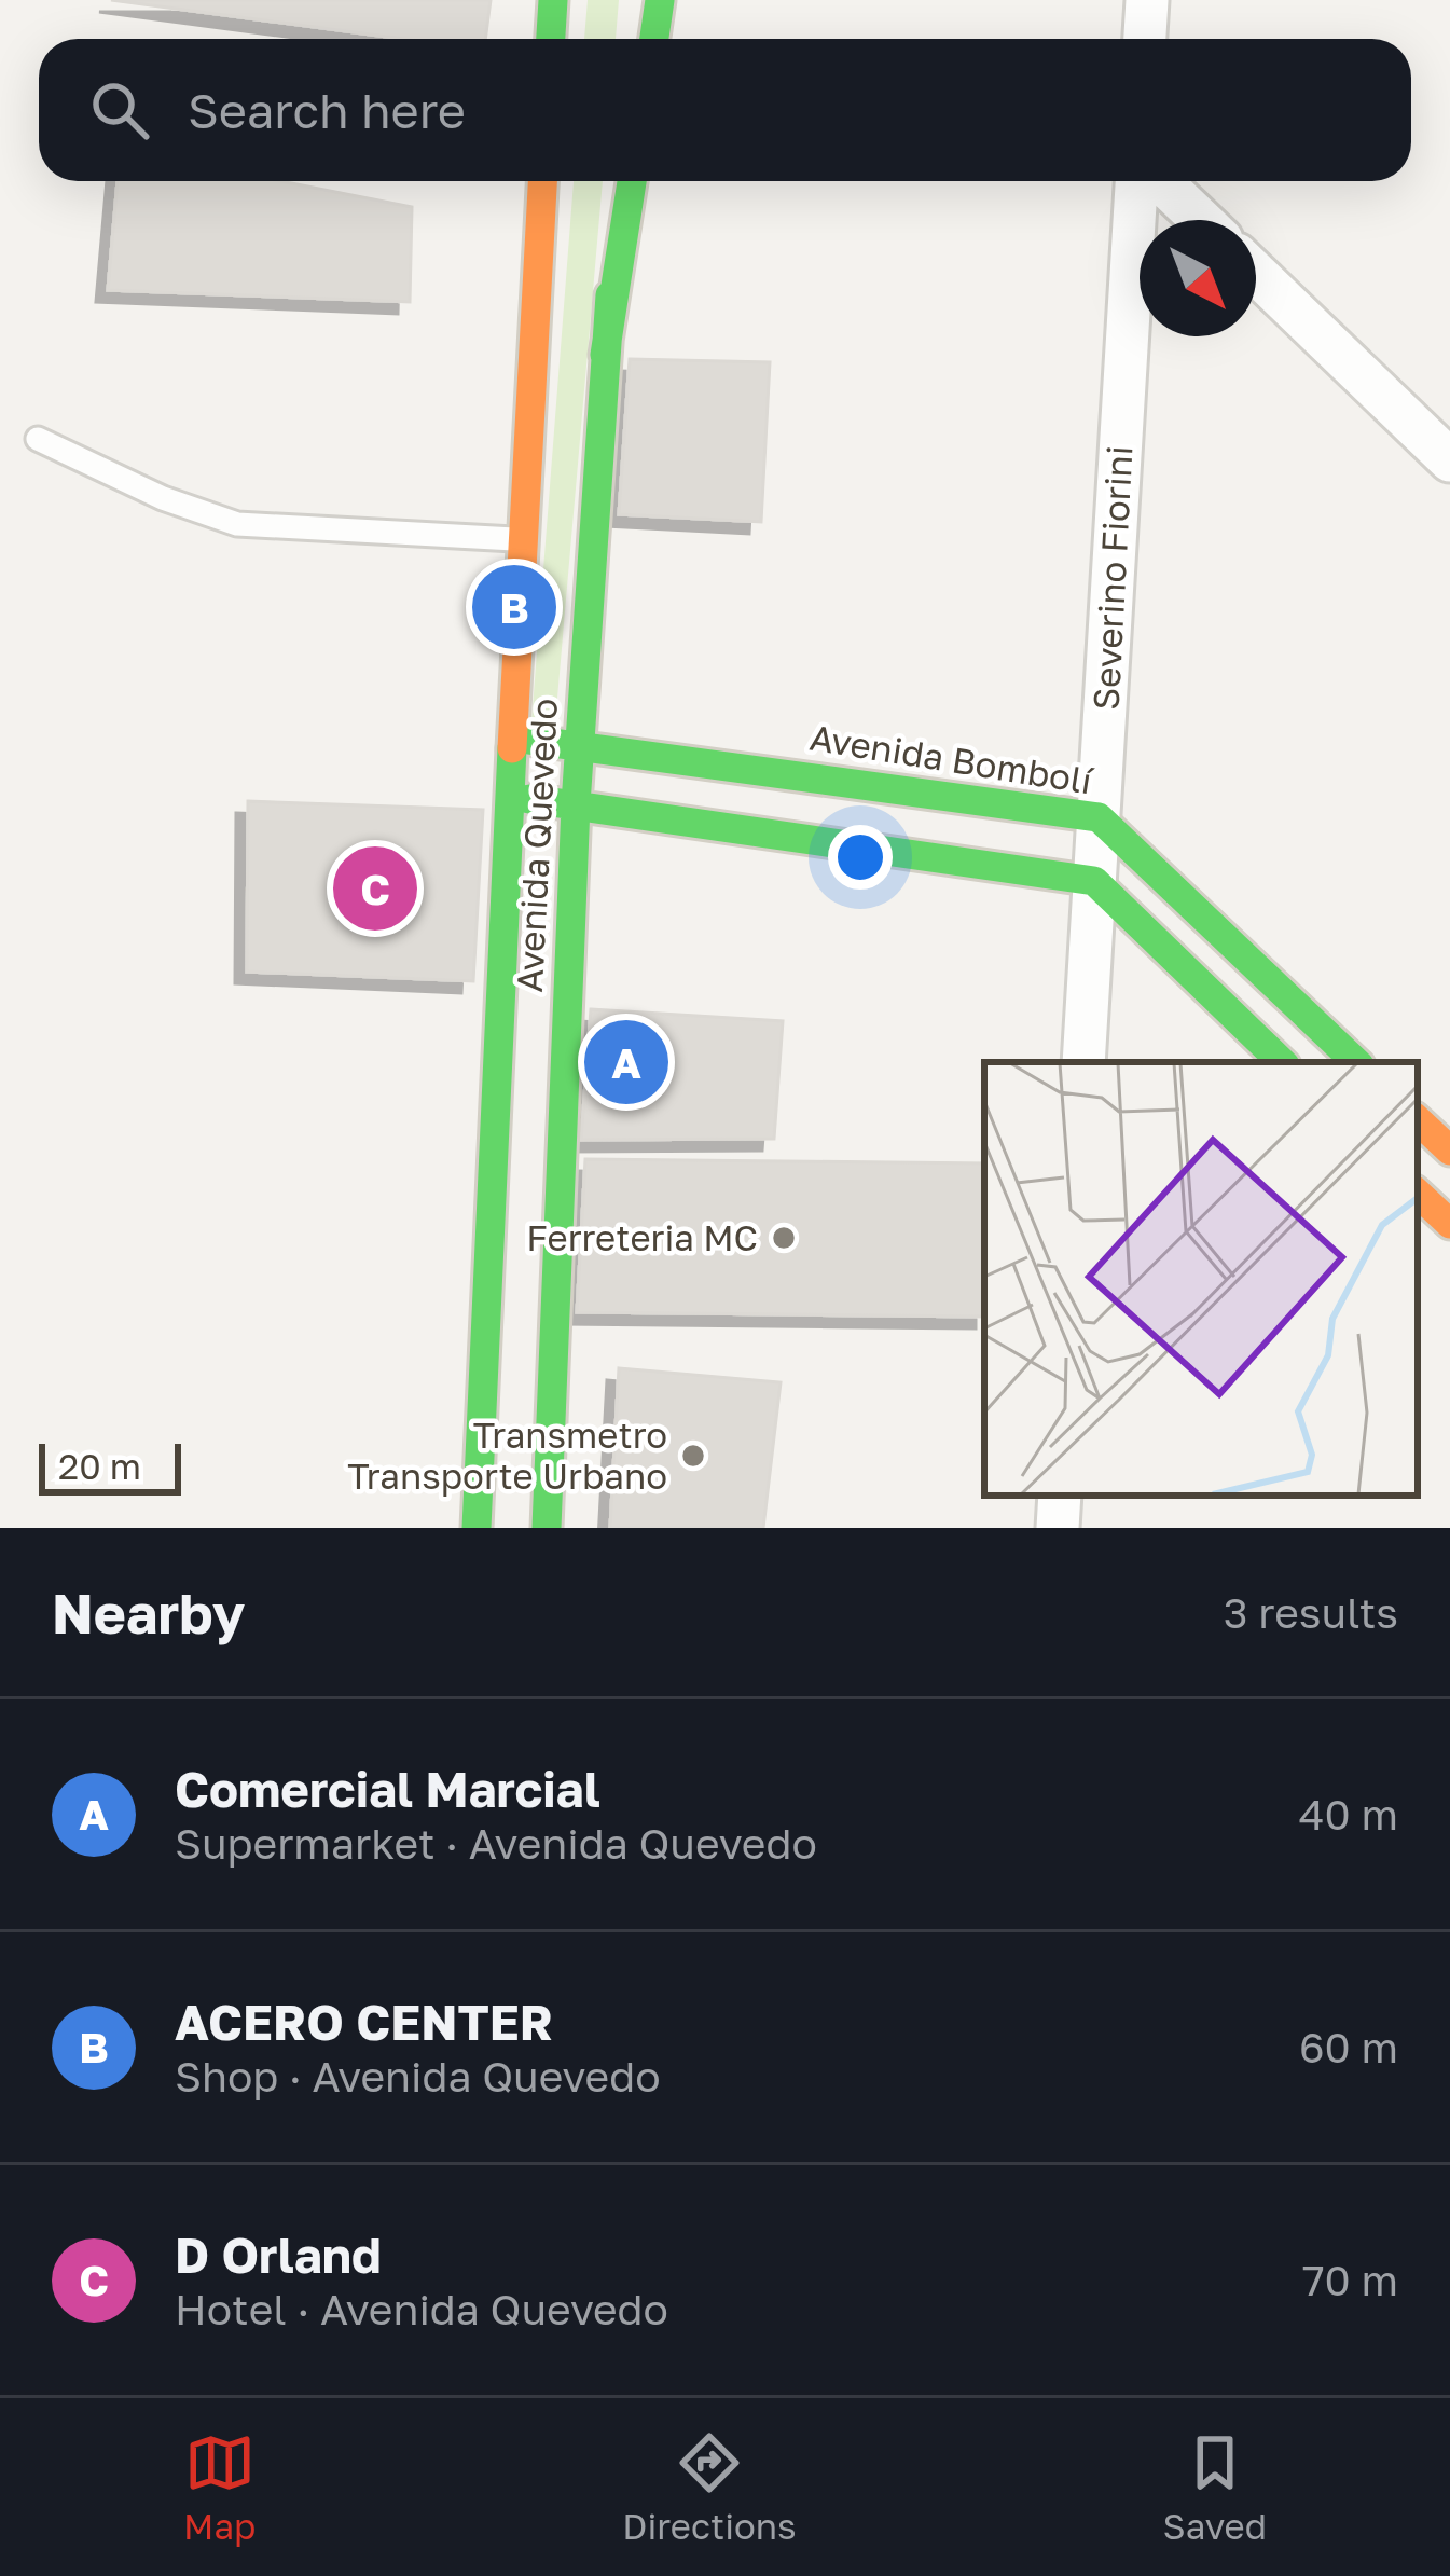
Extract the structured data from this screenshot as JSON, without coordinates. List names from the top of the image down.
{
  "streets": {
    "main road": ["Avenida Bombolí", "Avenida Quevedo"],
    "street": ["Severino Fiorini"]
  },
  "crossings": [
    ["Severino Fiorini", "Avenida Bombolí"],
    ["Avenida Bombolí", "Avenida Quevedo"]
  ],
  "places": ["Ferreteria MC", "Transmetro Transporte Urbano"],
  "scale_bar": "20 m",
  "north": "bottom right",
  "page": {
    "search": "Search here",
    "pins": ["B", "C", "A"],
    "scale": "20 m",
    "heading": ["Nearby", "3 results"],
    "list": [
      {
        "mark": "A",
        "name": "Comercial Marcial",
        "note": "Supermarket · Avenida Quevedo",
        "value": "40 m"
      },
      {
        "mark": "B",
        "name": "ACERO CENTER",
        "note": "Shop · Avenida Quevedo",
        "value": "60 m"
      },
      {
        "mark": "C",
        "name": "D Orland",
        "note": "Hotel · Avenida Quevedo",
        "value": "70 m"
      }
    ],
    "nav": ["Map", "Directions", "Saved"]
  }
}
